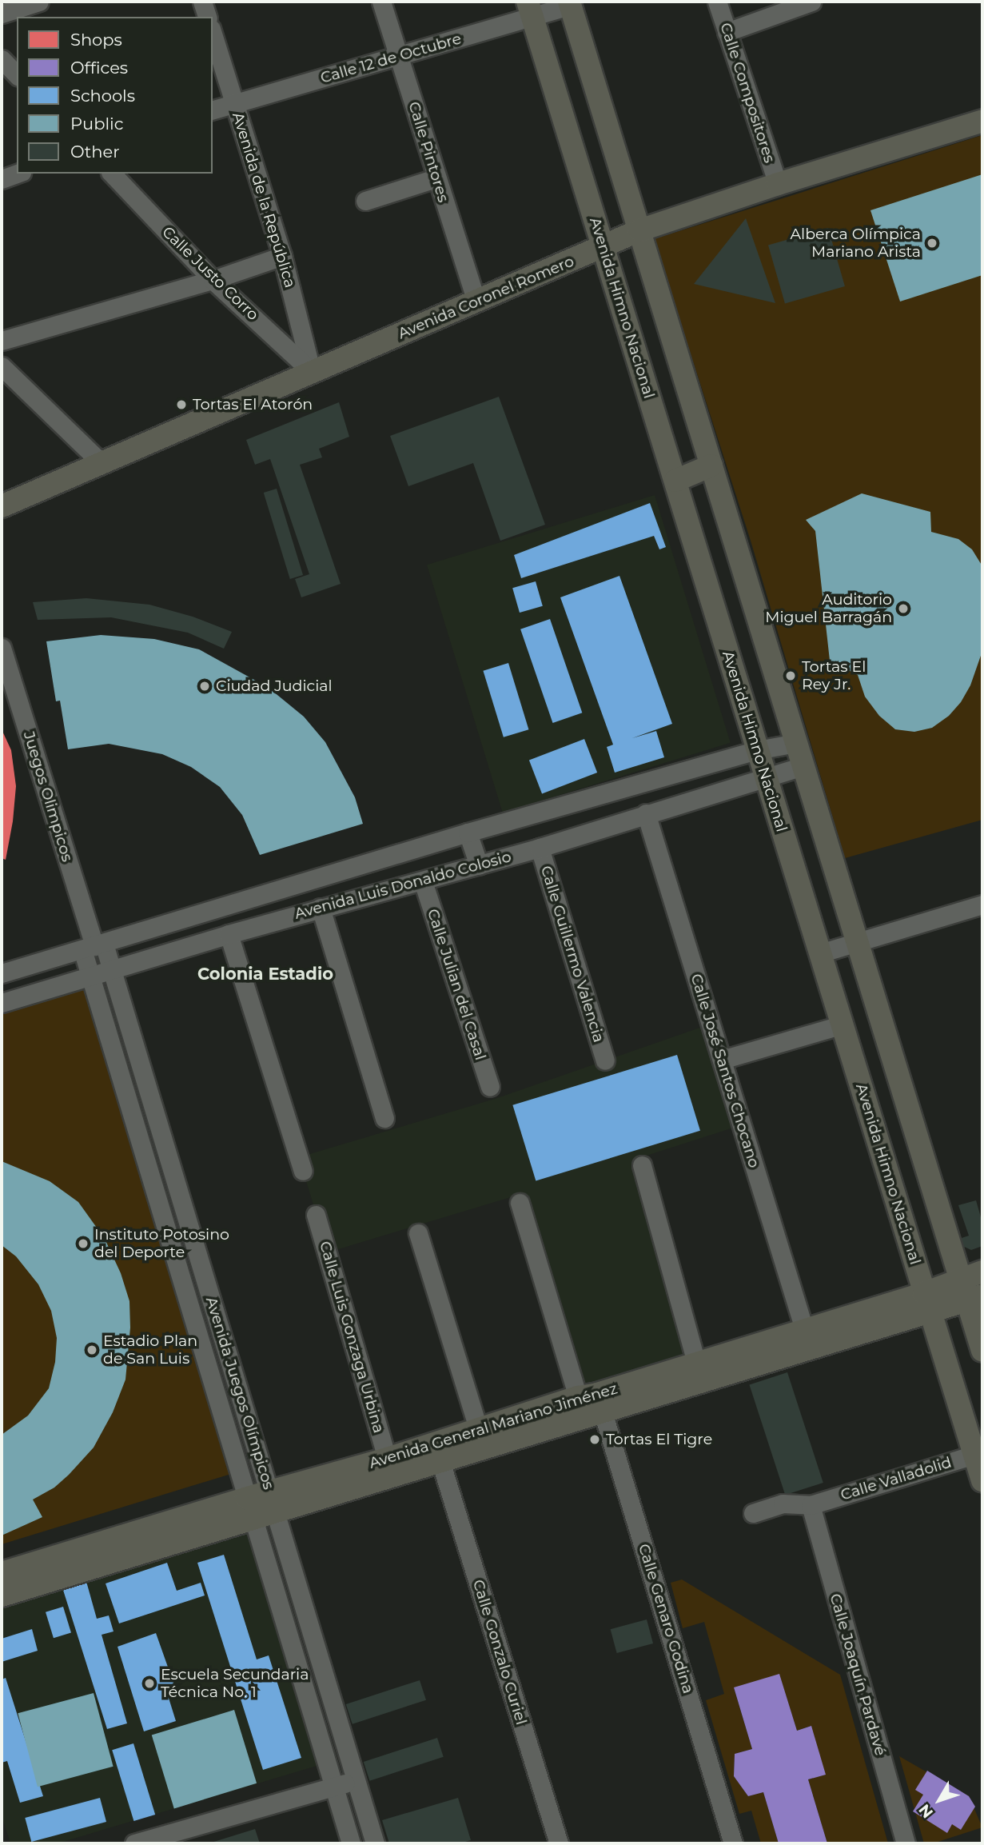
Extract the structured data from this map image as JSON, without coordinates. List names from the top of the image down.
{
  "streets": {
    "main road": ["Avenida Coronel Romero", "Avenida Himno Nacional", "Avenida General Mariano Jiménez"],
    "street": [
      "Calle 12 de Octubre",
      "Calle Compositores",
      "Calle Pintores",
      "Avenida de la República",
      "Calle Justo Corro",
      "Juegos Olimpicos",
      "Avenida Luis Donaldo Colosio",
      "Calle Guillermo Valencia",
      "Calle Julian del Casal",
      "Calle José Santos Chocano",
      "Calle Luis Gonzaga Urbina",
      "Avenida Juegos Olímpicos",
      "Calle Valladolid",
      "Calle Genaro Godina",
      "Calle Gonzalo Curiel",
      "Calle Joaquín Pardavé"
    ]
  },
  "crossings": [
    ["Calle 12 de Octubre", "Calle Pintores"],
    ["Calle 12 de Octubre", "Avenida de la República"],
    ["Calle 12 de Octubre", "Avenida Himno Nacional"],
    ["Calle Compositores", "Avenida Coronel Romero"],
    ["Calle Pintores", "Avenida Coronel Romero"],
    ["Avenida de la República", "Calle Justo Corro"],
    ["Avenida de la República", "Avenida Coronel Romero"],
    ["Calle Justo Corro", "Avenida Coronel Romero"],
    ["Avenida Coronel Romero", "Avenida Himno Nacional"],
    ["Avenida Himno Nacional", "Avenida Luis Donaldo Colosio"],
    ["Avenida Himno Nacional", "Avenida General Mariano Jiménez"],
    ["Avenida Himno Nacional", "Calle Valladolid"],
    ["Juegos Olimpicos", "Avenida Luis Donaldo Colosio"],
    ["Juegos Olimpicos", "Avenida Juegos Olímpicos"],
    ["Avenida Luis Donaldo Colosio", "Calle Guillermo Valencia"],
    ["Avenida Luis Donaldo Colosio", "Calle Julian del Casal"],
    ["Avenida Luis Donaldo Colosio", "Calle José Santos Chocano"],
    ["Avenida Luis Donaldo Colosio", "Avenida Juegos Olímpicos"],
    ["Calle José Santos Chocano", "Avenida General Mariano Jiménez"],
    ["Calle Luis Gonzaga Urbina", "Avenida General Mariano Jiménez"],
    ["Avenida Juegos Olímpicos", "Avenida General Mariano Jiménez"],
    ["Avenida General Mariano Jiménez", "Calle Genaro Godina"],
    ["Avenida General Mariano Jiménez", "Calle Gonzalo Curiel"],
    ["Calle Valladolid", "Calle Joaquín Pardavé"]
  ],
  "districts": ["Colonia Estadio"],
  "places": [
    "Alberca Olímpica Mariano Arista",
    "Tortas El Atorón",
    "Auditorio Miguel Barragán",
    "Tortas El Rey Jr.",
    "Ciudad Judicial",
    "Instituto Potosino del Deporte",
    "Estadio Plan de San Luis",
    "Tortas El Tigre",
    "Escuela Secundaria Técnica No. 1"
  ],
  "legend": [
    "Shops",
    "Offices",
    "Schools",
    "Public",
    "Other"
  ],
  "north": "bottom left"
}
